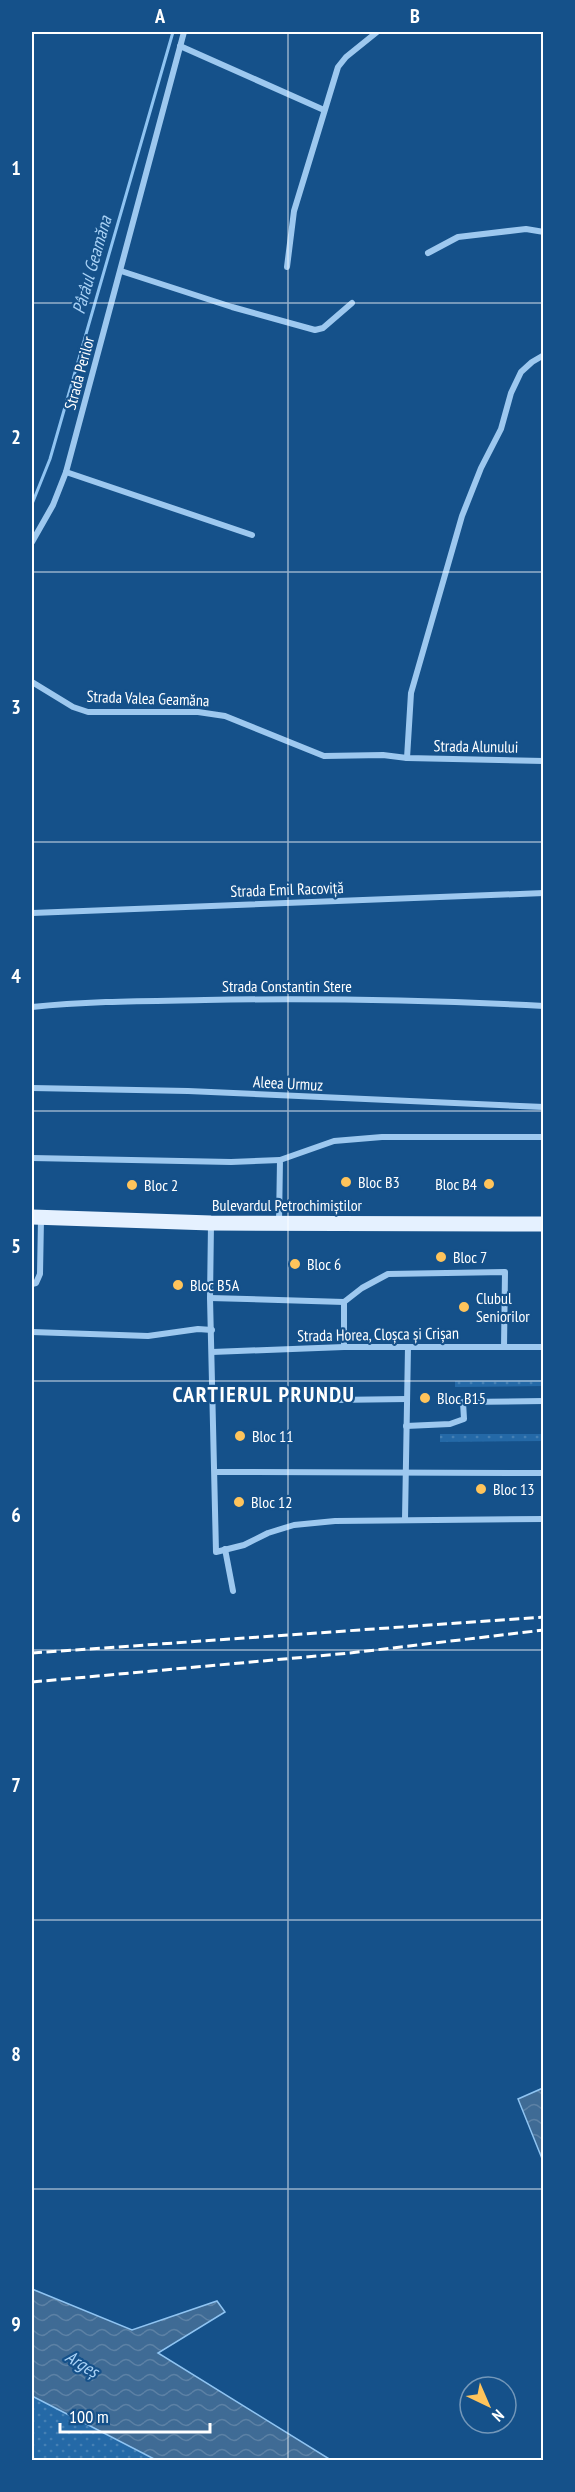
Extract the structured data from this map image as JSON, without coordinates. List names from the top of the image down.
{
  "streets": {
    "main road": ["Bulevardul Petrochimiștilor"],
    "street": [
      "Strada Perilor",
      "Strada Valea Geamăna",
      "Strada Alunului",
      "Strada Emil Racoviță",
      "Strada Constantin Stere",
      "Aleea Urmuz",
      "Strada Horea, Cloșca și Crișan"
    ]
  },
  "crossings": [
    ["Strada Valea Geamăna", "Strada Alunului"]
  ],
  "districts": ["CARTIERUL PRUNDU"],
  "water": ["Pârâul Geamăna", "Argeș"],
  "places": [
    "Bloc B3",
    "Bloc B4",
    "Bloc 2",
    "Bloc 7",
    "Bloc 6",
    "Bloc B5A",
    "Clubul Seniorilor",
    "Bloc B15",
    "Bloc 11",
    "Bloc 13",
    "Bloc 12"
  ],
  "scale_bar": "100 m",
  "north": "bottom right",
  "grid": {
    "columns": ["A", "B"],
    "rows": [
      "1",
      "2",
      "3",
      "4",
      "5",
      "6",
      "7",
      "8",
      "9"
    ]
  }
}
